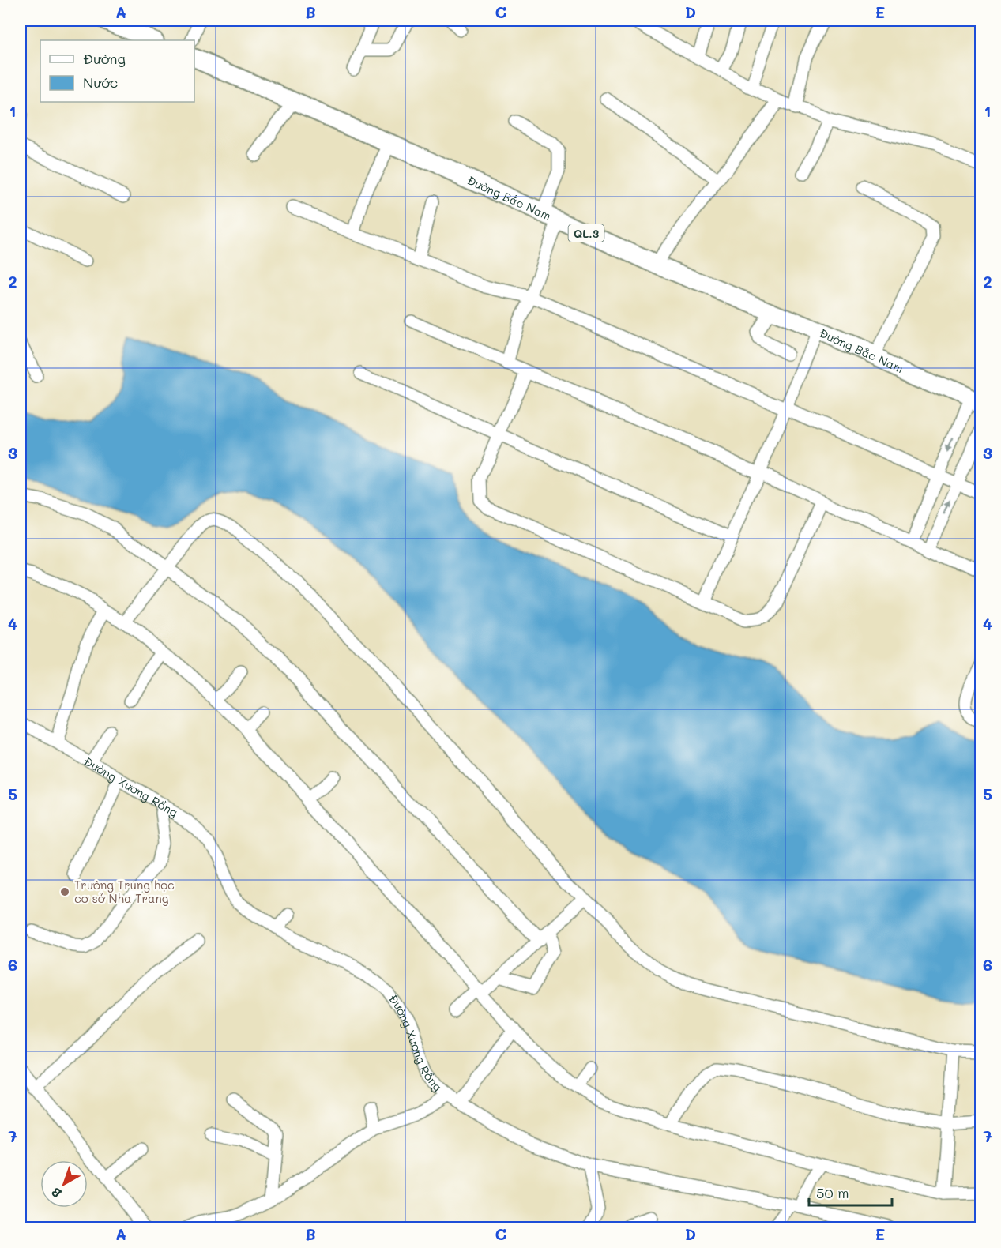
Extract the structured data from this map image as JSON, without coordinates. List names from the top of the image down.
{
  "streets": {
    "highway": ["Đường Bắc Nam", "QL.3"],
    "street": ["Đường Xương Rồng"]
  },
  "places": ["Trường Trung học cơ sở Nha Trang"],
  "legend": ["Đường", "Nước"],
  "scale_bar": "50 m",
  "north": "bottom left",
  "grid": {
    "columns": [
      "A",
      "B",
      "C",
      "D",
      "E"
    ],
    "rows": [
      "1",
      "2",
      "3",
      "4",
      "5",
      "6",
      "7"
    ]
  }
}
